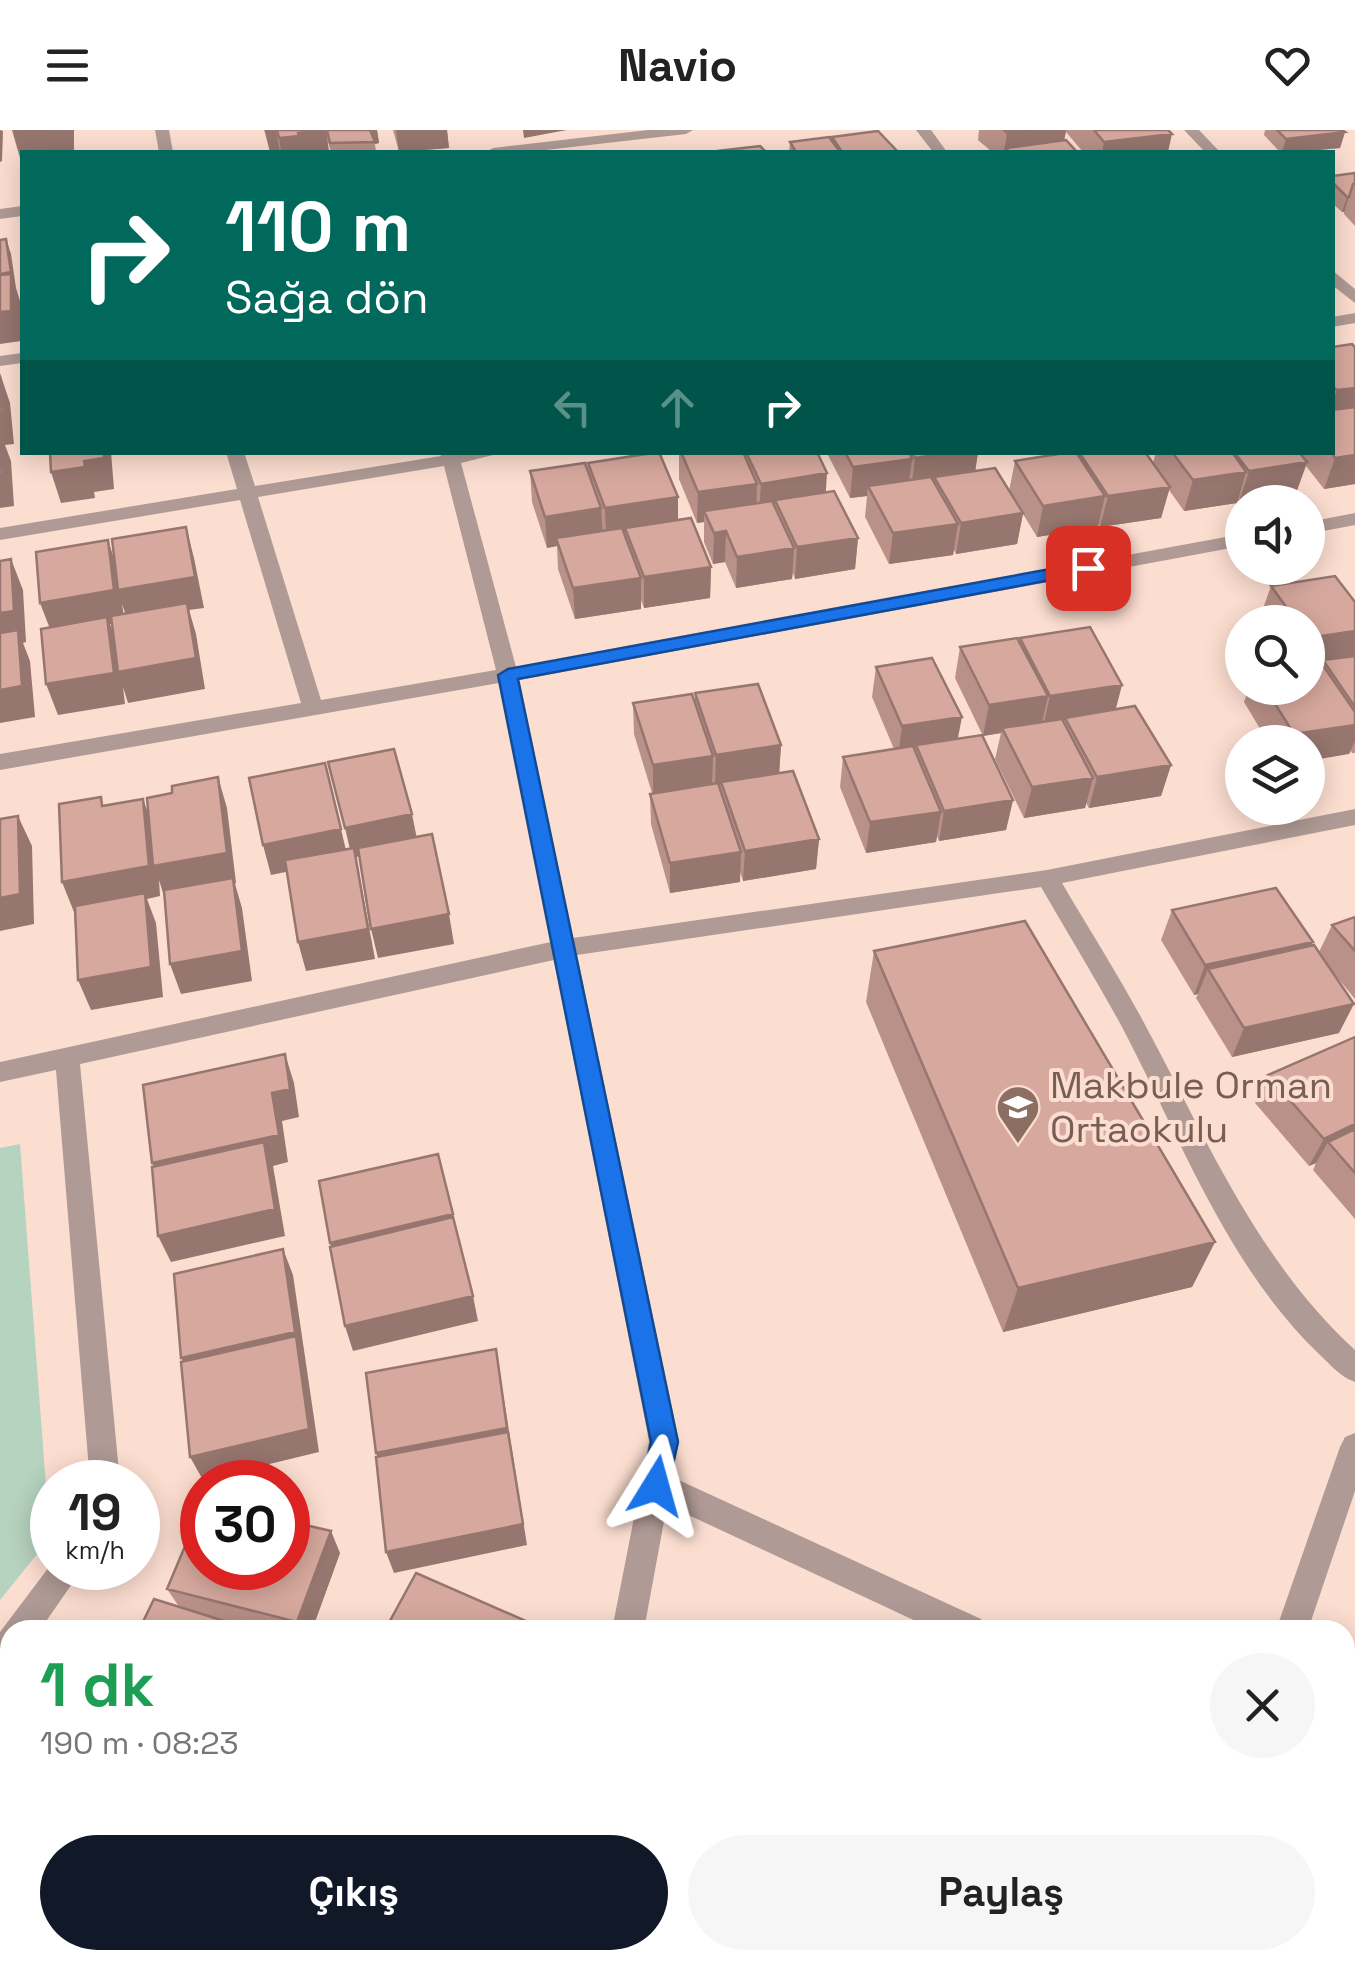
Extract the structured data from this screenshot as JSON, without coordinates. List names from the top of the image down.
{
  "places": {
    "school or university": ["Makbule Orman Ortaokulu"]
  },
  "page": {
    "header": "Navio",
    "turn": ["110 m", "Sağa dön"],
    "speed": "19 km/h",
    "limit": "30",
    "heading": ["1 dk", "190 m · 08:23"],
    "buttons": ["Çıkış", "Paylaş"]
  }
}
